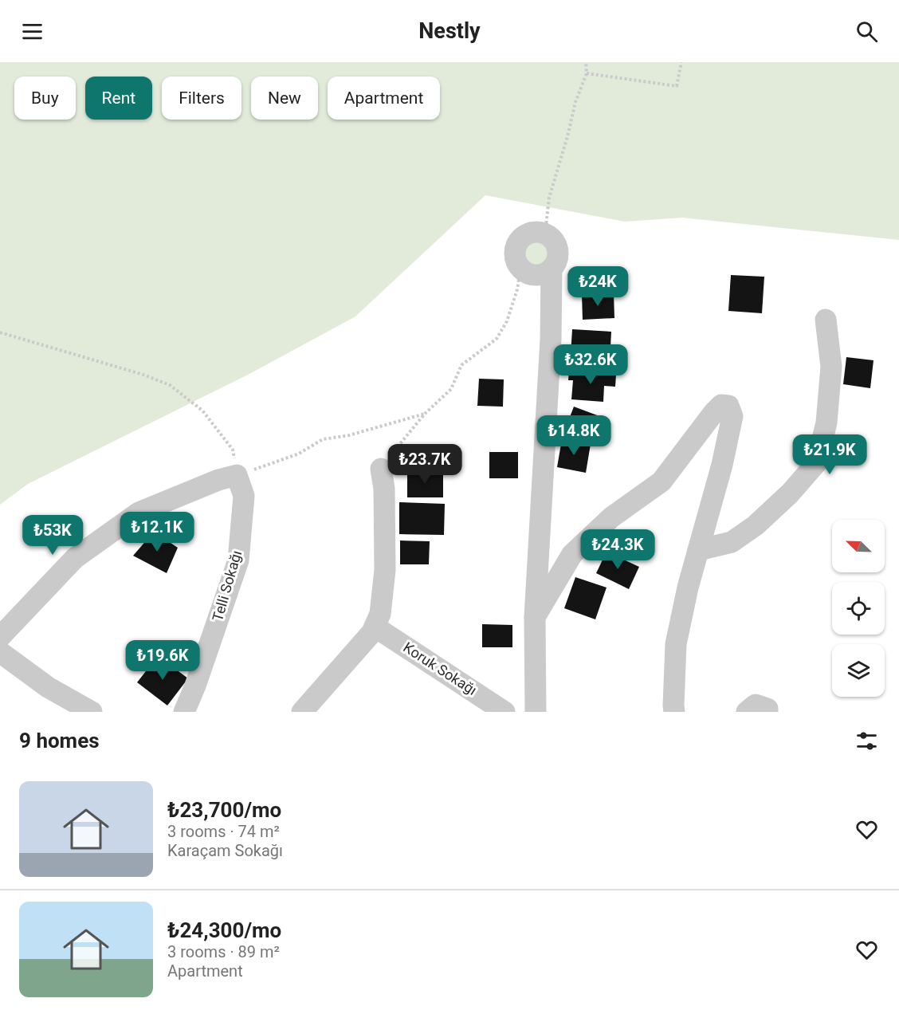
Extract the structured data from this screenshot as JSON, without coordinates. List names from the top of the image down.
{
  "streets": {
    "street": ["Telli Sokağı", "Koruk Sokağı"]
  },
  "north": "top left",
  "page": {
    "header": "Nestly",
    "chip": [
      "Buy",
      "Rent",
      "Filters",
      "New",
      "Apartment"
    ],
    "price": [
      "₺24K",
      "₺32.6K",
      "₺14.8K",
      "₺21.9K",
      "₺23.7K",
      "₺12.1K",
      "₺53K",
      "₺24.3K",
      "₺19.6K"
    ],
    "heading": "9 homes",
    "list": [
      {
        "name": "₺23,700/mo",
        "note": "3 rooms · 74 m² · Karaçam Sokağı"
      },
      {
        "name": "₺24,300/mo",
        "note": "3 rooms · 89 m² · Apartment"
      }
    ]
  }
}
